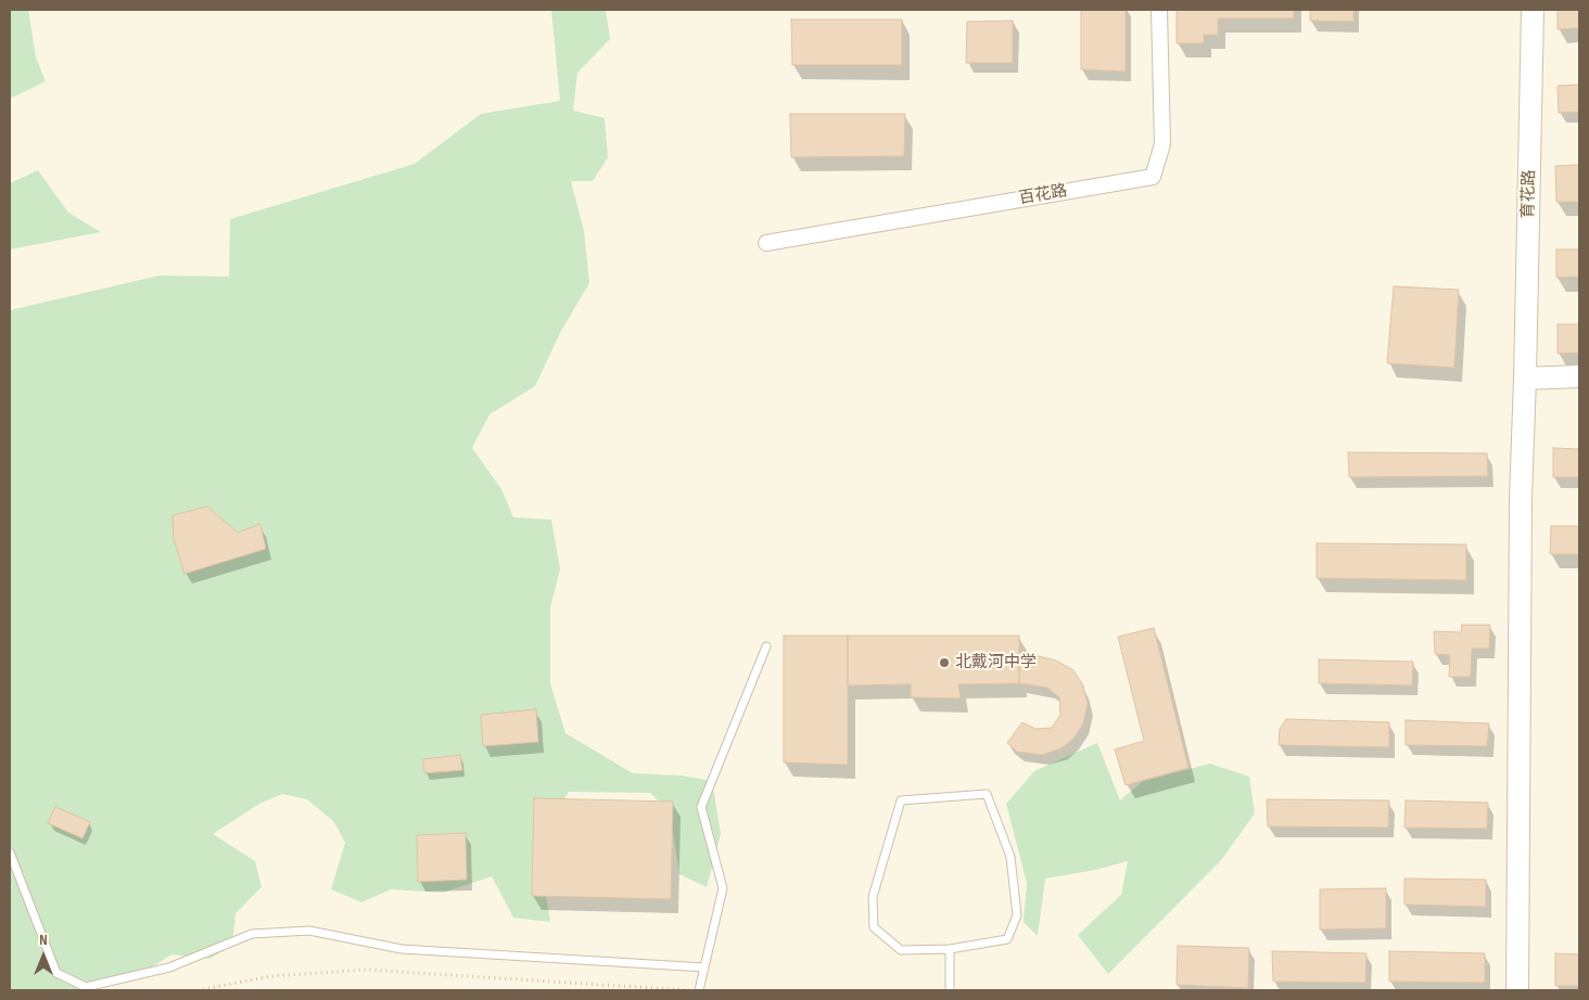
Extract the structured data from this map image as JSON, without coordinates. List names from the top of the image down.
{
  "streets": {
    "street": ["育花路", "百花路"]
  },
  "places": ["北戴河中学"],
  "north": "top"
}
